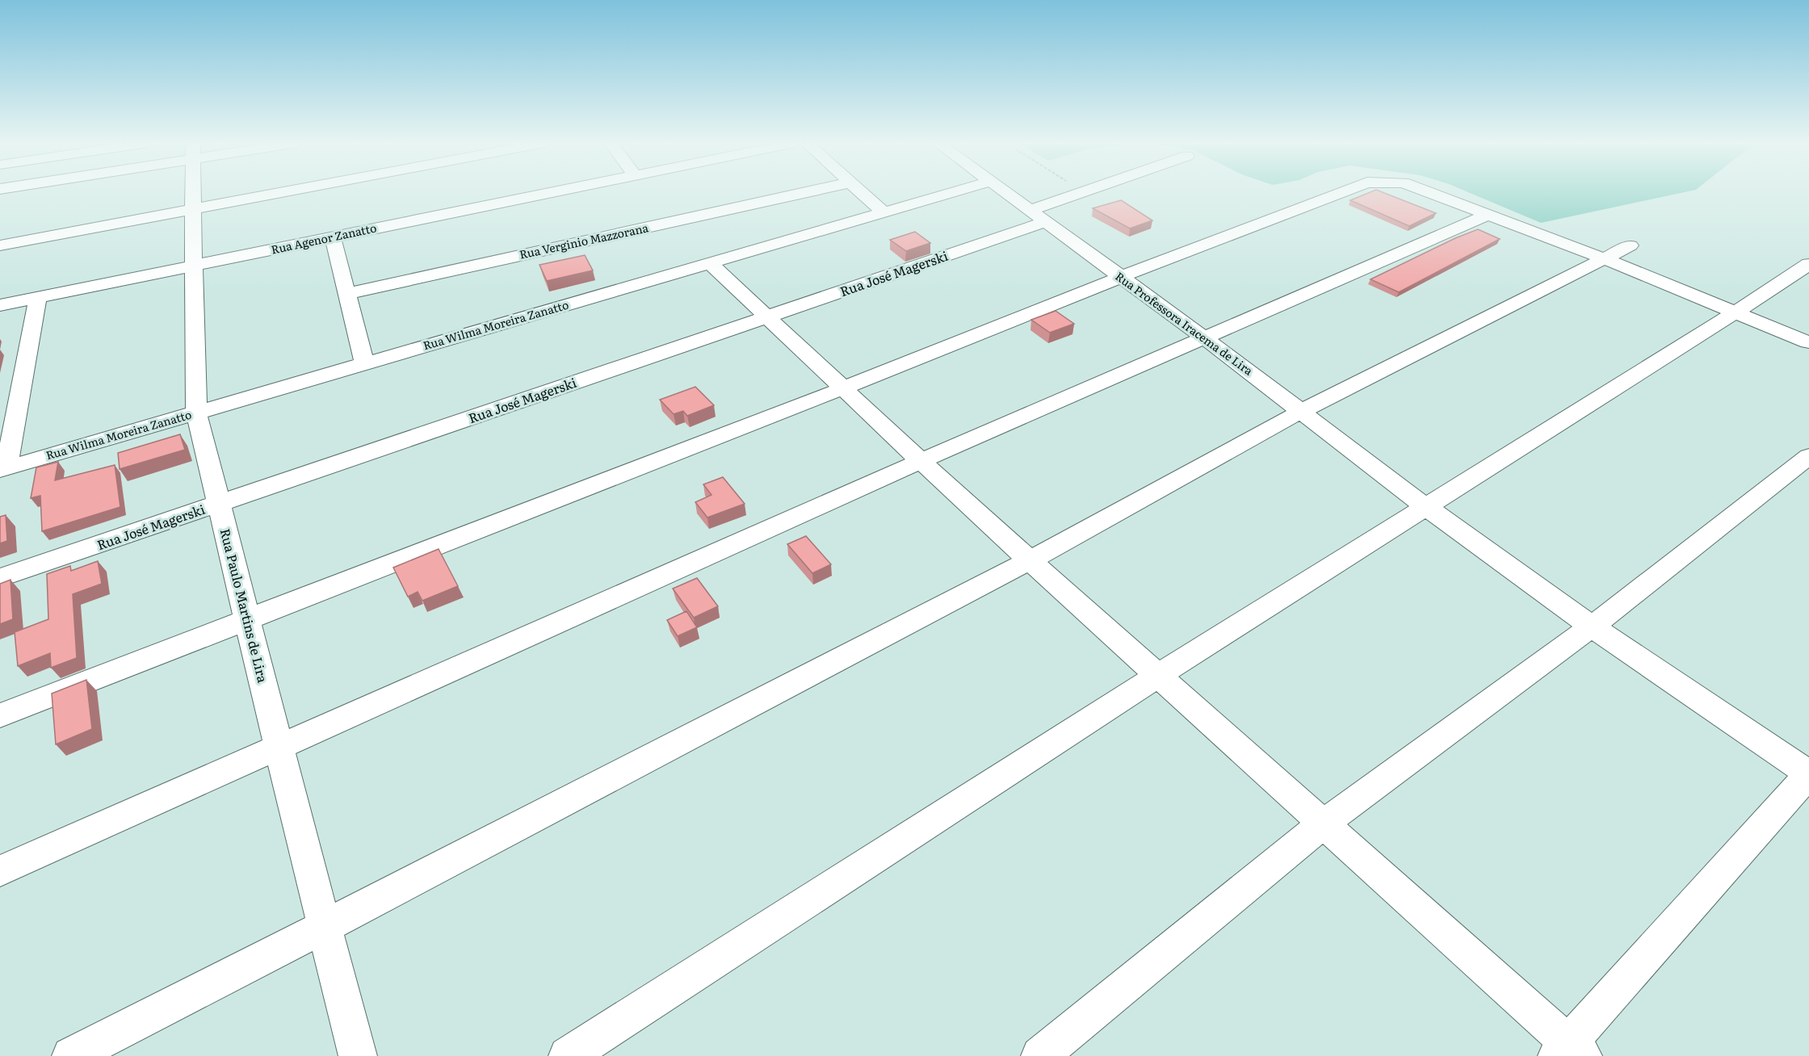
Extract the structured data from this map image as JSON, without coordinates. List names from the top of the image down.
{
  "streets": {
    "street": [
      "Rua Agenor Zanatto",
      "Rua Verginio Mazzorana",
      "Rua José Magerski",
      "Rua Professora Iracema de Lira",
      "Rua Wilma Moreira Zanatto",
      "Rua Paulo Martins de Lira"
    ]
  },
  "crossings": [
    ["Rua Agenor Zanatto", "Rua Paulo Martins de Lira"],
    ["Rua José Magerski", "Rua Professora Iracema de Lira"],
    ["Rua José Magerski", "Rua Paulo Martins de Lira"],
    ["Rua Wilma Moreira Zanatto", "Rua Paulo Martins de Lira"]
  ]
}
